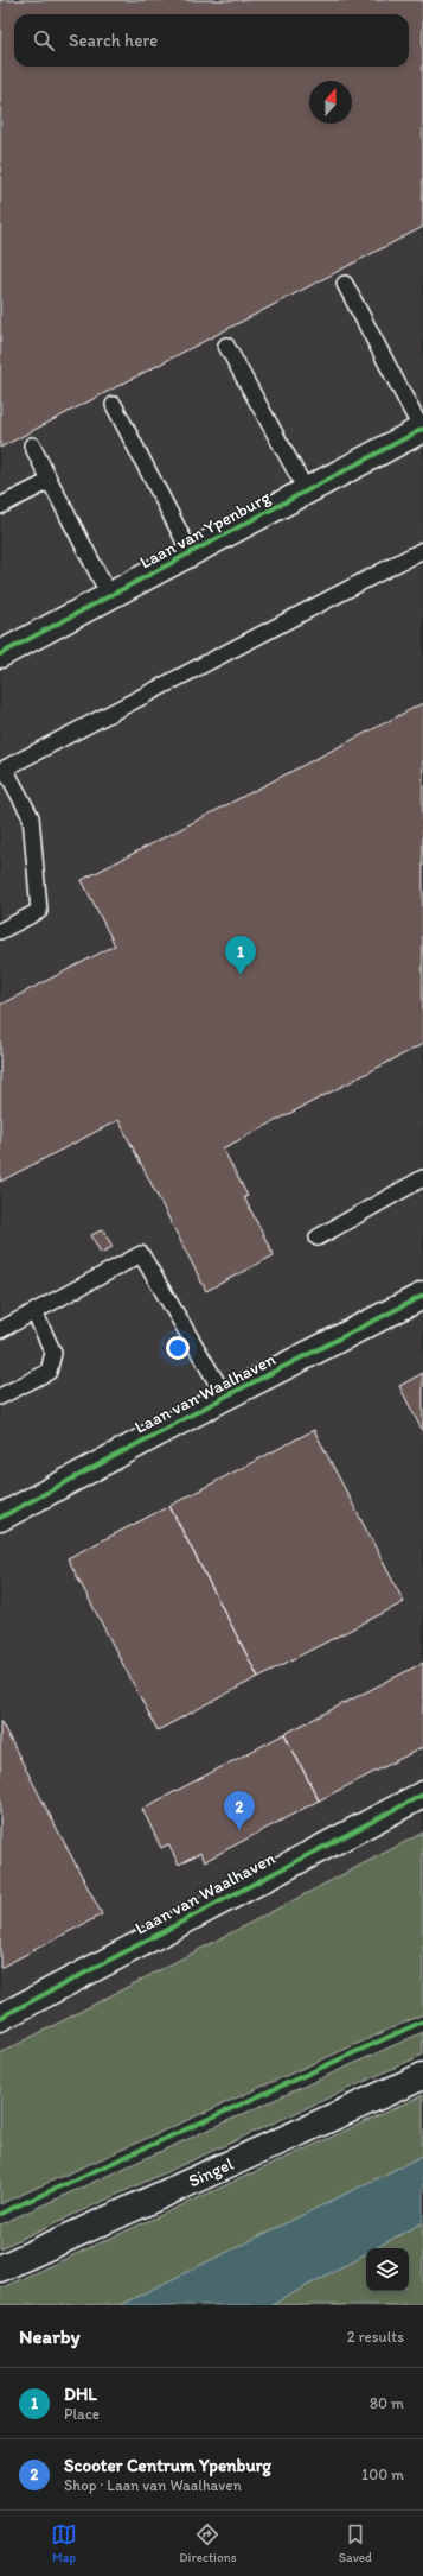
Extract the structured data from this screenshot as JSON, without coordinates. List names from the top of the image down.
{
  "streets": {
    "street": ["Laan van Ypenburg", "Laan van Waalhaven", "Singel"]
  },
  "north": "top",
  "page": {
    "search": "Search here",
    "pins": ["1", "2"],
    "heading": ["Nearby", "2 results"],
    "list": [
      {
        "mark": "1",
        "name": "DHL",
        "note": "Place",
        "value": "80 m"
      },
      {
        "mark": "2",
        "name": "Scooter Centrum Ypenburg",
        "note": "Shop · Laan van Waalhaven",
        "value": "100 m"
      }
    ],
    "nav": ["Map", "Directions", "Saved"]
  }
}
